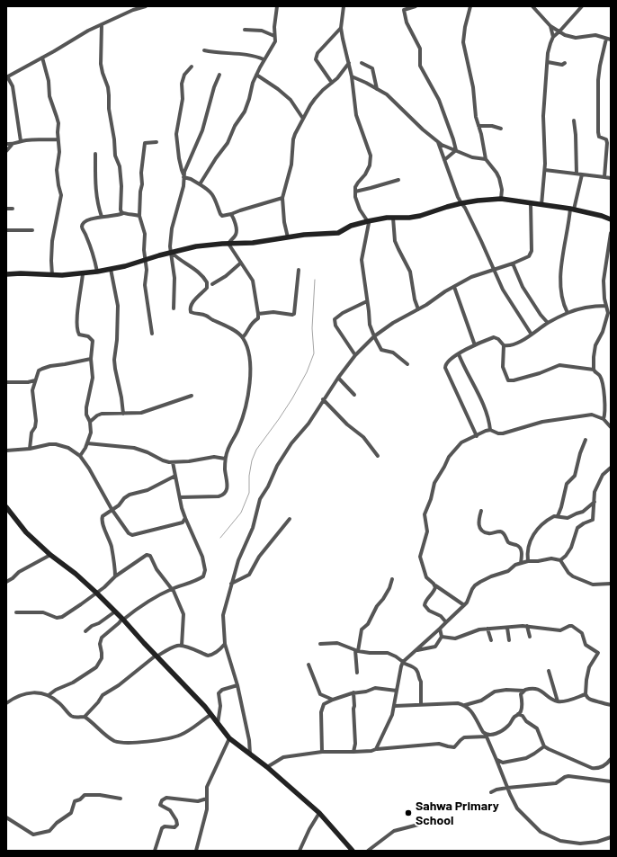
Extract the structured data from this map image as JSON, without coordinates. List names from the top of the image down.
{
  "places": ["Sahwa Primary School"]
}
